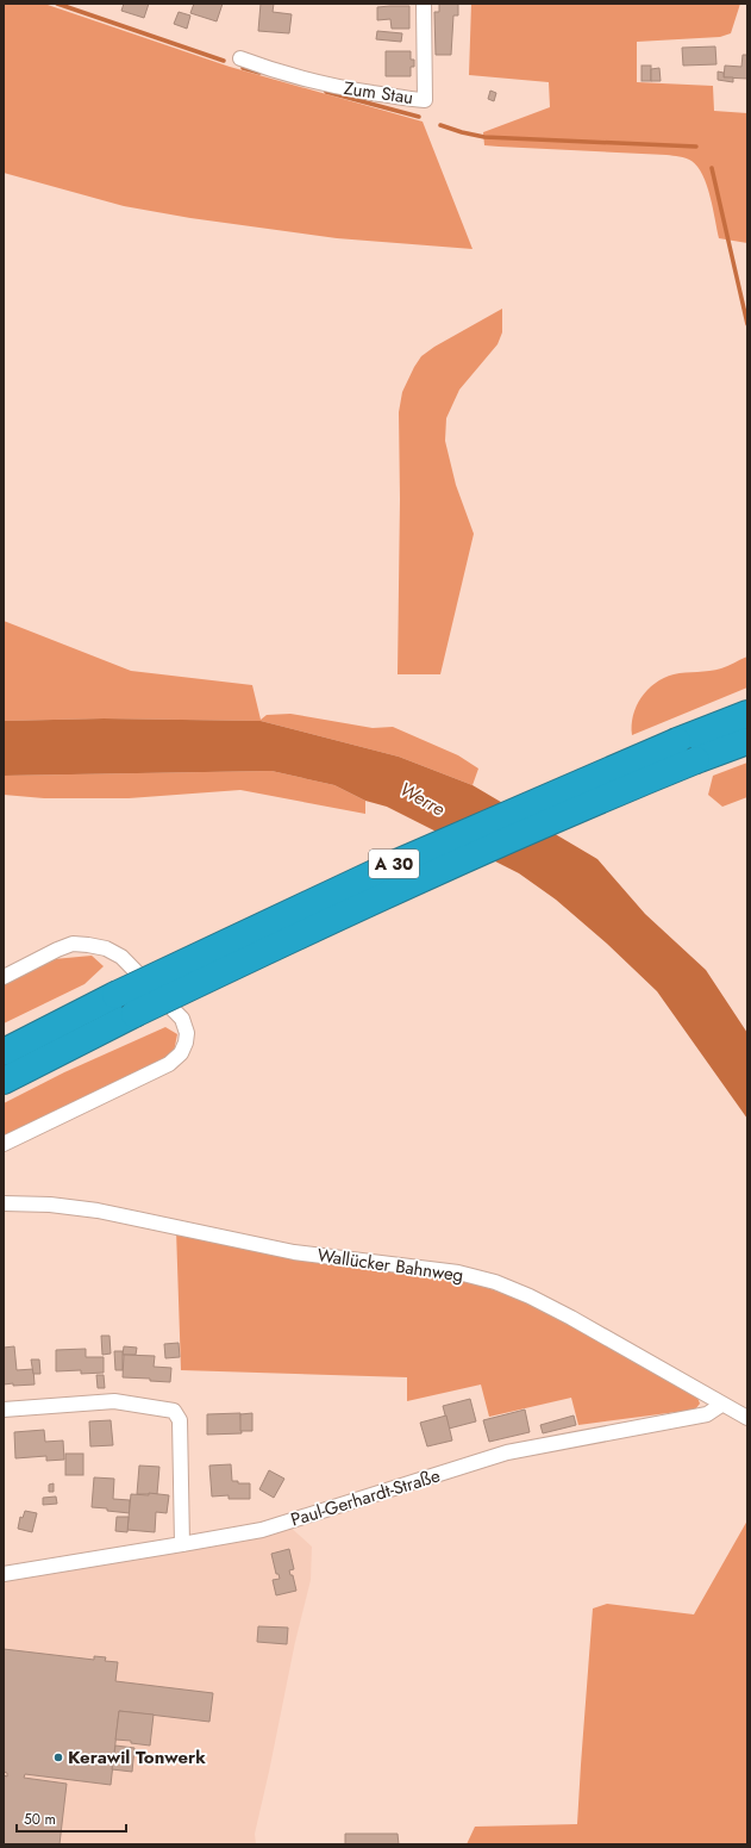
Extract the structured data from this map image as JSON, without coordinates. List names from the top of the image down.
{
  "streets": {
    "highway": ["A 30"],
    "street": ["Zum Stau", "Wallücker Bahnweg", "Paul-Gerhardt-Straße"]
  },
  "crossings": [
    ["Wallücker Bahnweg", "Paul-Gerhardt-Straße"]
  ],
  "water": ["Werre"],
  "places": ["Kerawil Tonwerk"],
  "scale_bar": "50 m"
}
